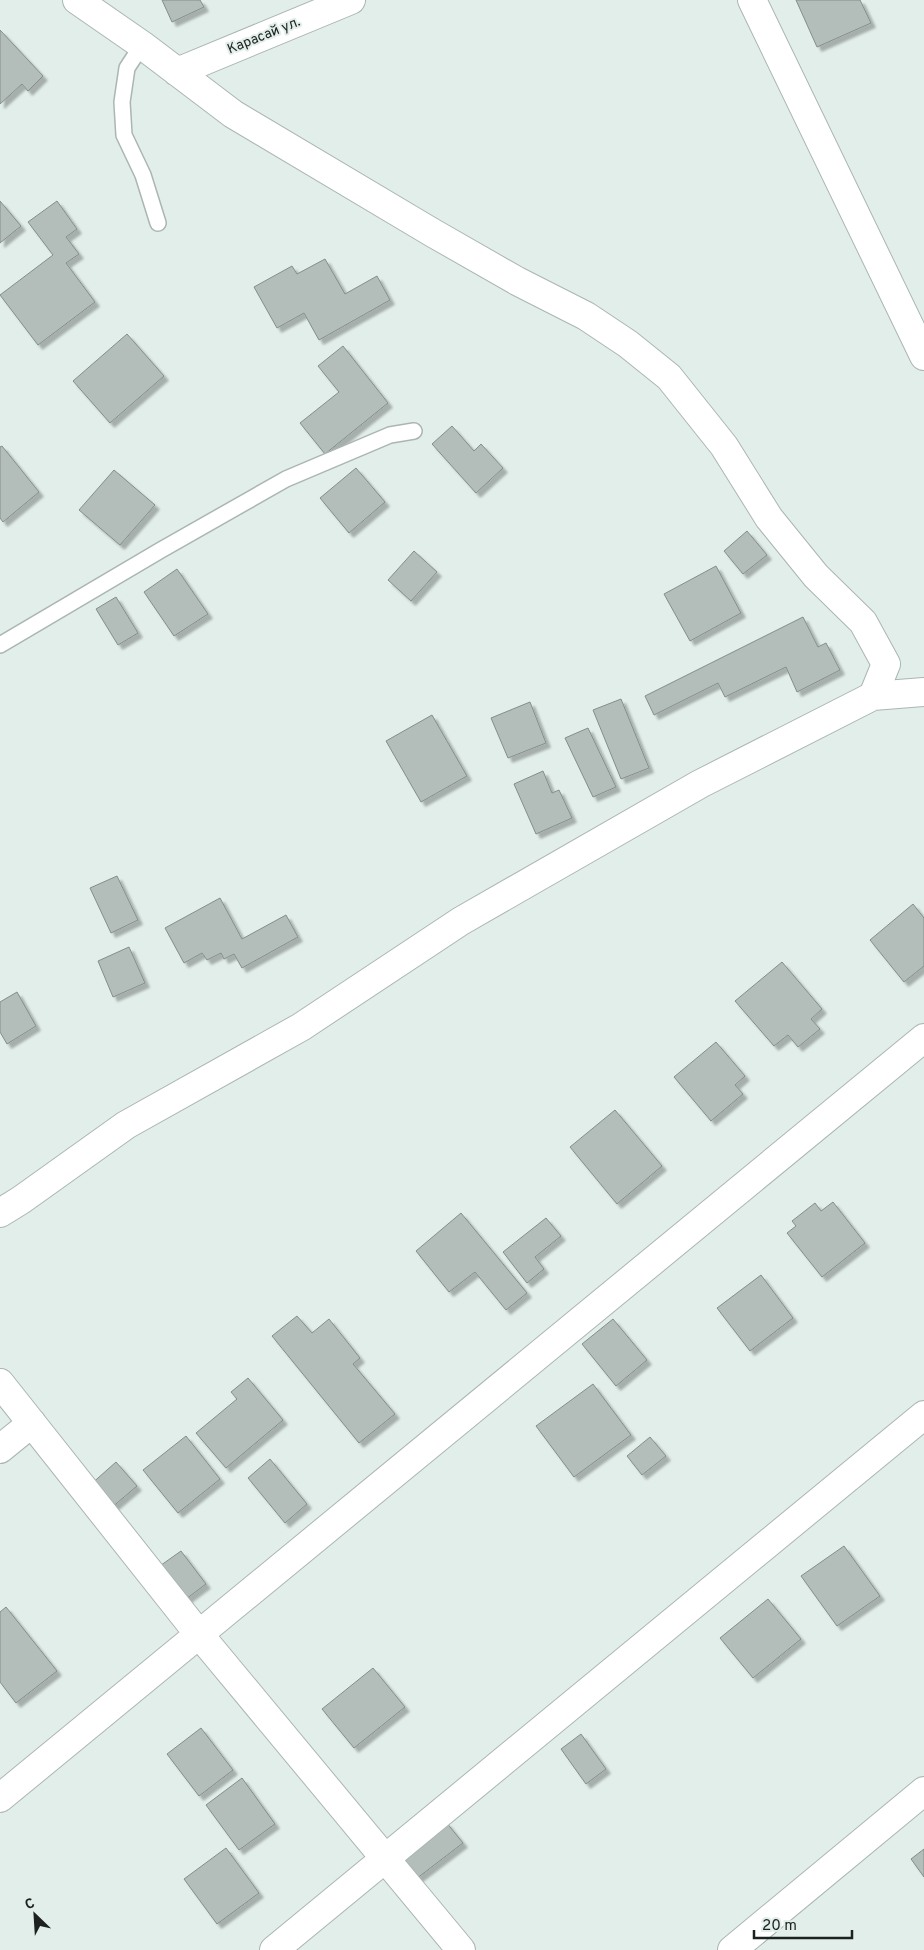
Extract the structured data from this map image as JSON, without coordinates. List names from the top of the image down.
{
  "streets": {
    "street": ["Карасай ул."]
  },
  "scale_bar": "20 m",
  "north": "top left"
}
